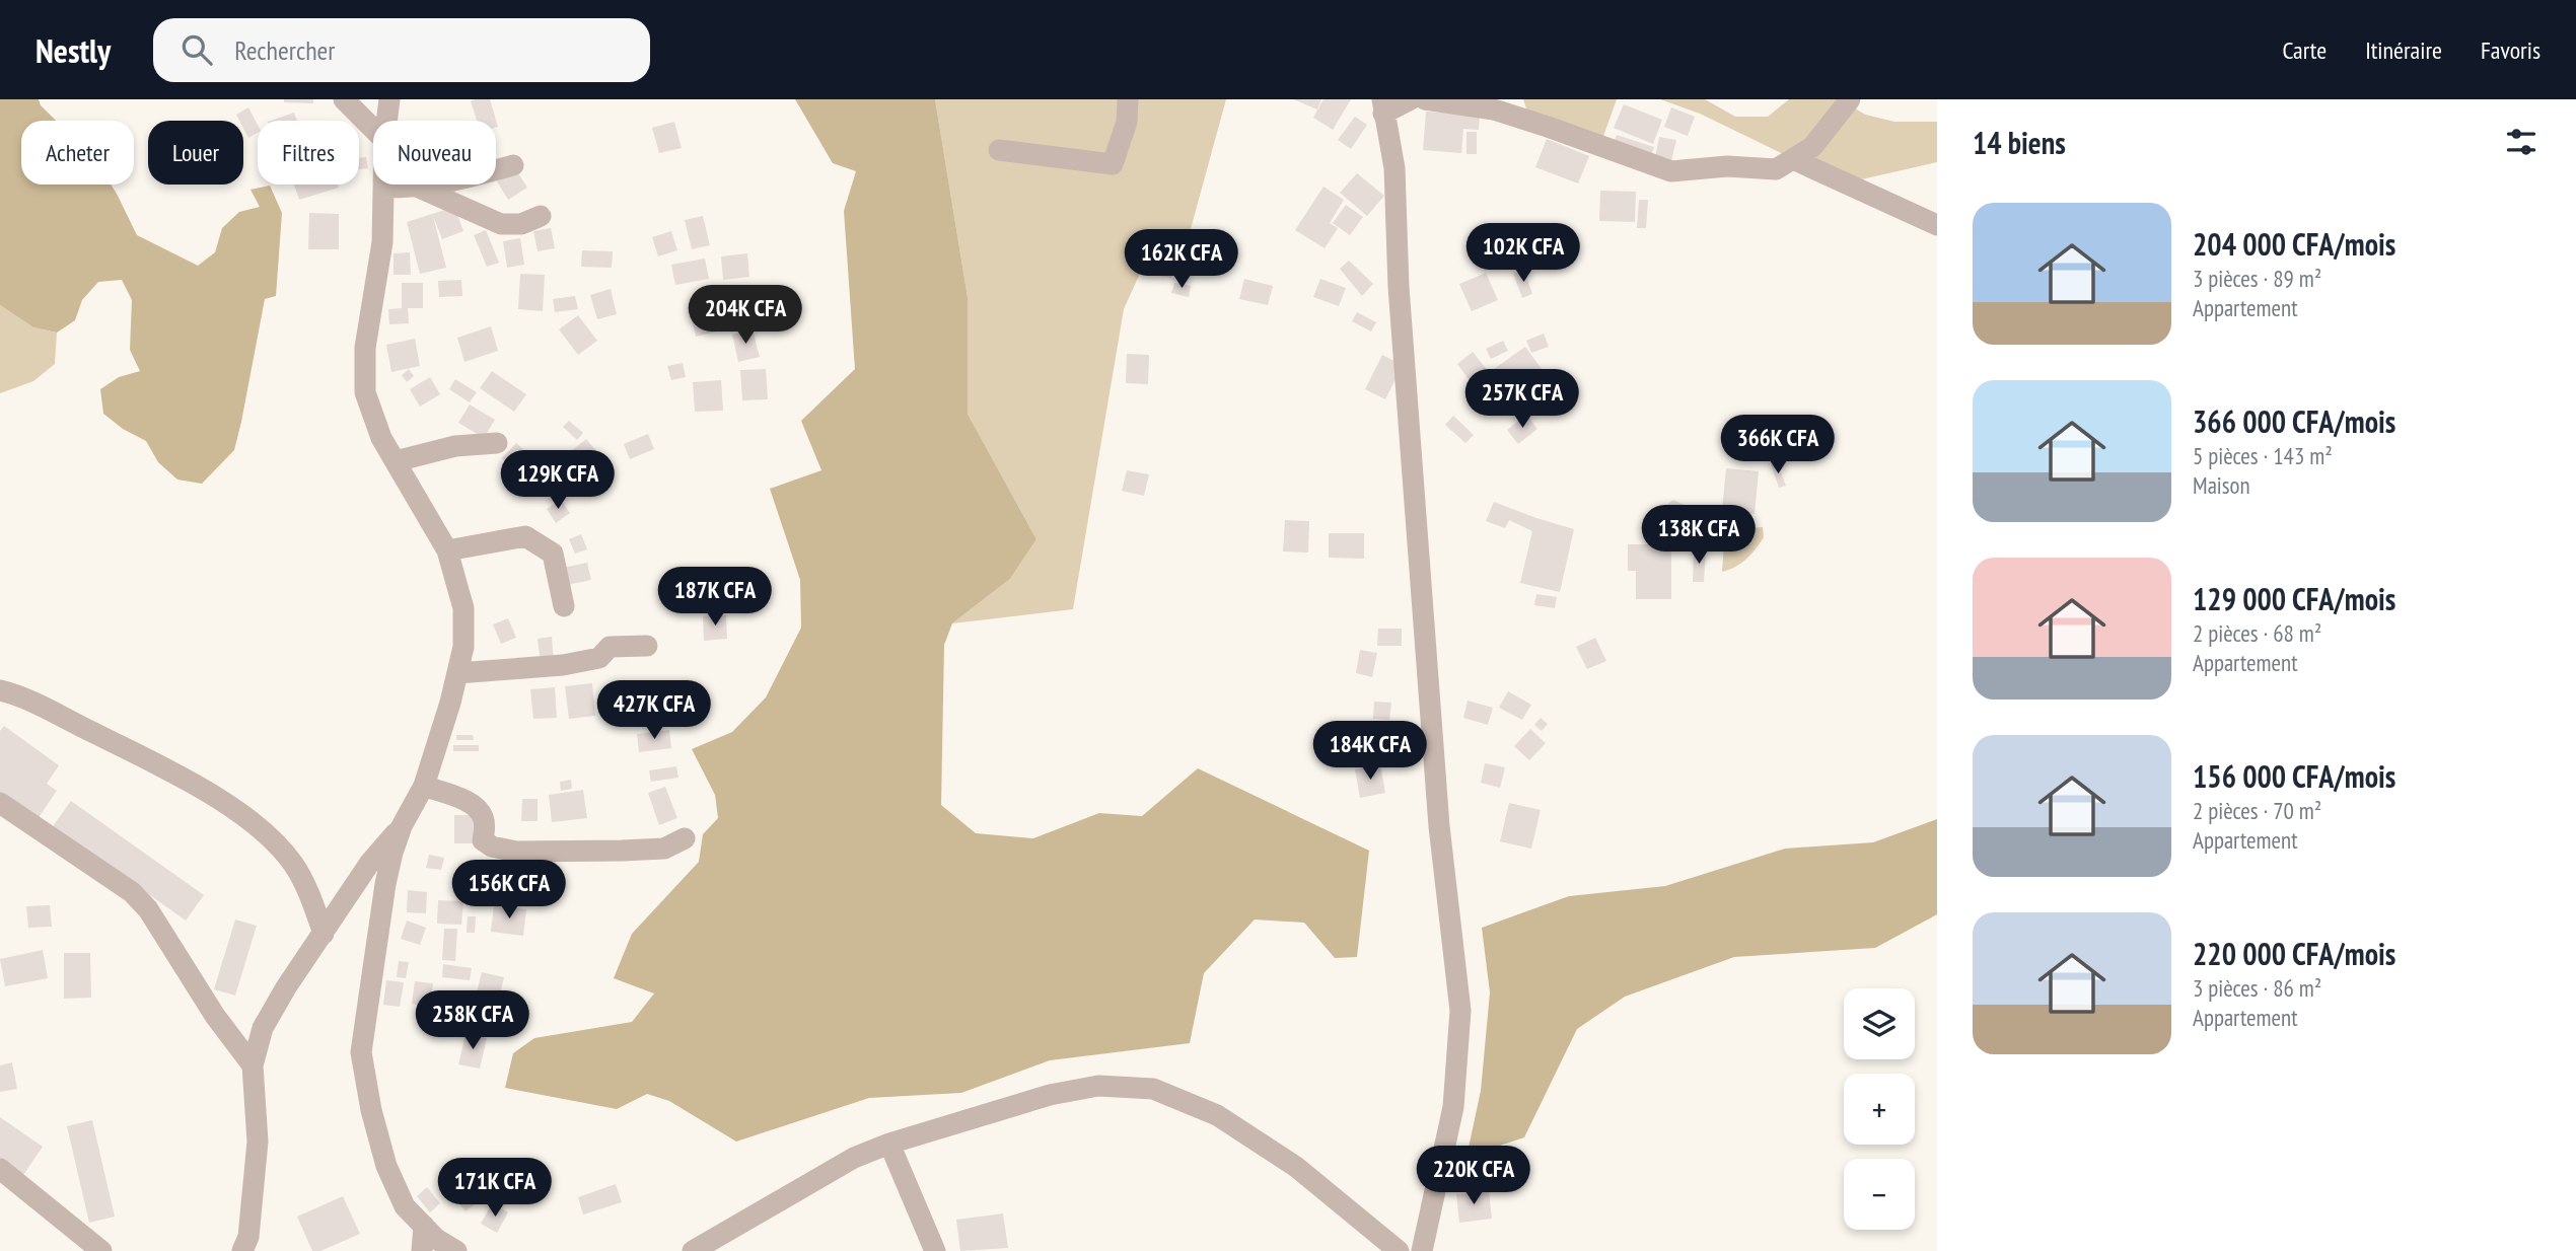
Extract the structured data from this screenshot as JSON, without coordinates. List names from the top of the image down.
{
  "page": {
    "header": "Nestly",
    "search": "Rechercher",
    "nav": ["Carte", "Itinéraire", "Favoris"],
    "heading": "14 biens",
    "chip": [
      "Acheter",
      "Louer",
      "Filtres",
      "Nouveau"
    ],
    "list": [
      {
        "name": "204 000 CFA/mois",
        "note": "3 pièces · 89 m² · Appartement"
      },
      {
        "name": "366 000 CFA/mois",
        "note": "5 pièces · 143 m² · Maison"
      },
      {
        "name": "129 000 CFA/mois",
        "note": "2 pièces · 68 m² · Appartement"
      },
      {
        "name": "156 000 CFA/mois",
        "note": "2 pièces · 70 m² · Appartement"
      },
      {
        "name": "220 000 CFA/mois",
        "note": "3 pièces · 86 m² · Appartement"
      }
    ],
    "price": [
      "102K CFA",
      "162K CFA",
      "204K CFA",
      "257K CFA",
      "366K CFA",
      "129K CFA",
      "138K CFA",
      "187K CFA",
      "427K CFA",
      "184K CFA",
      "156K CFA",
      "258K CFA",
      "220K CFA",
      "171K CFA"
    ],
    "map_buttons": ["+", "−"]
  }
}
